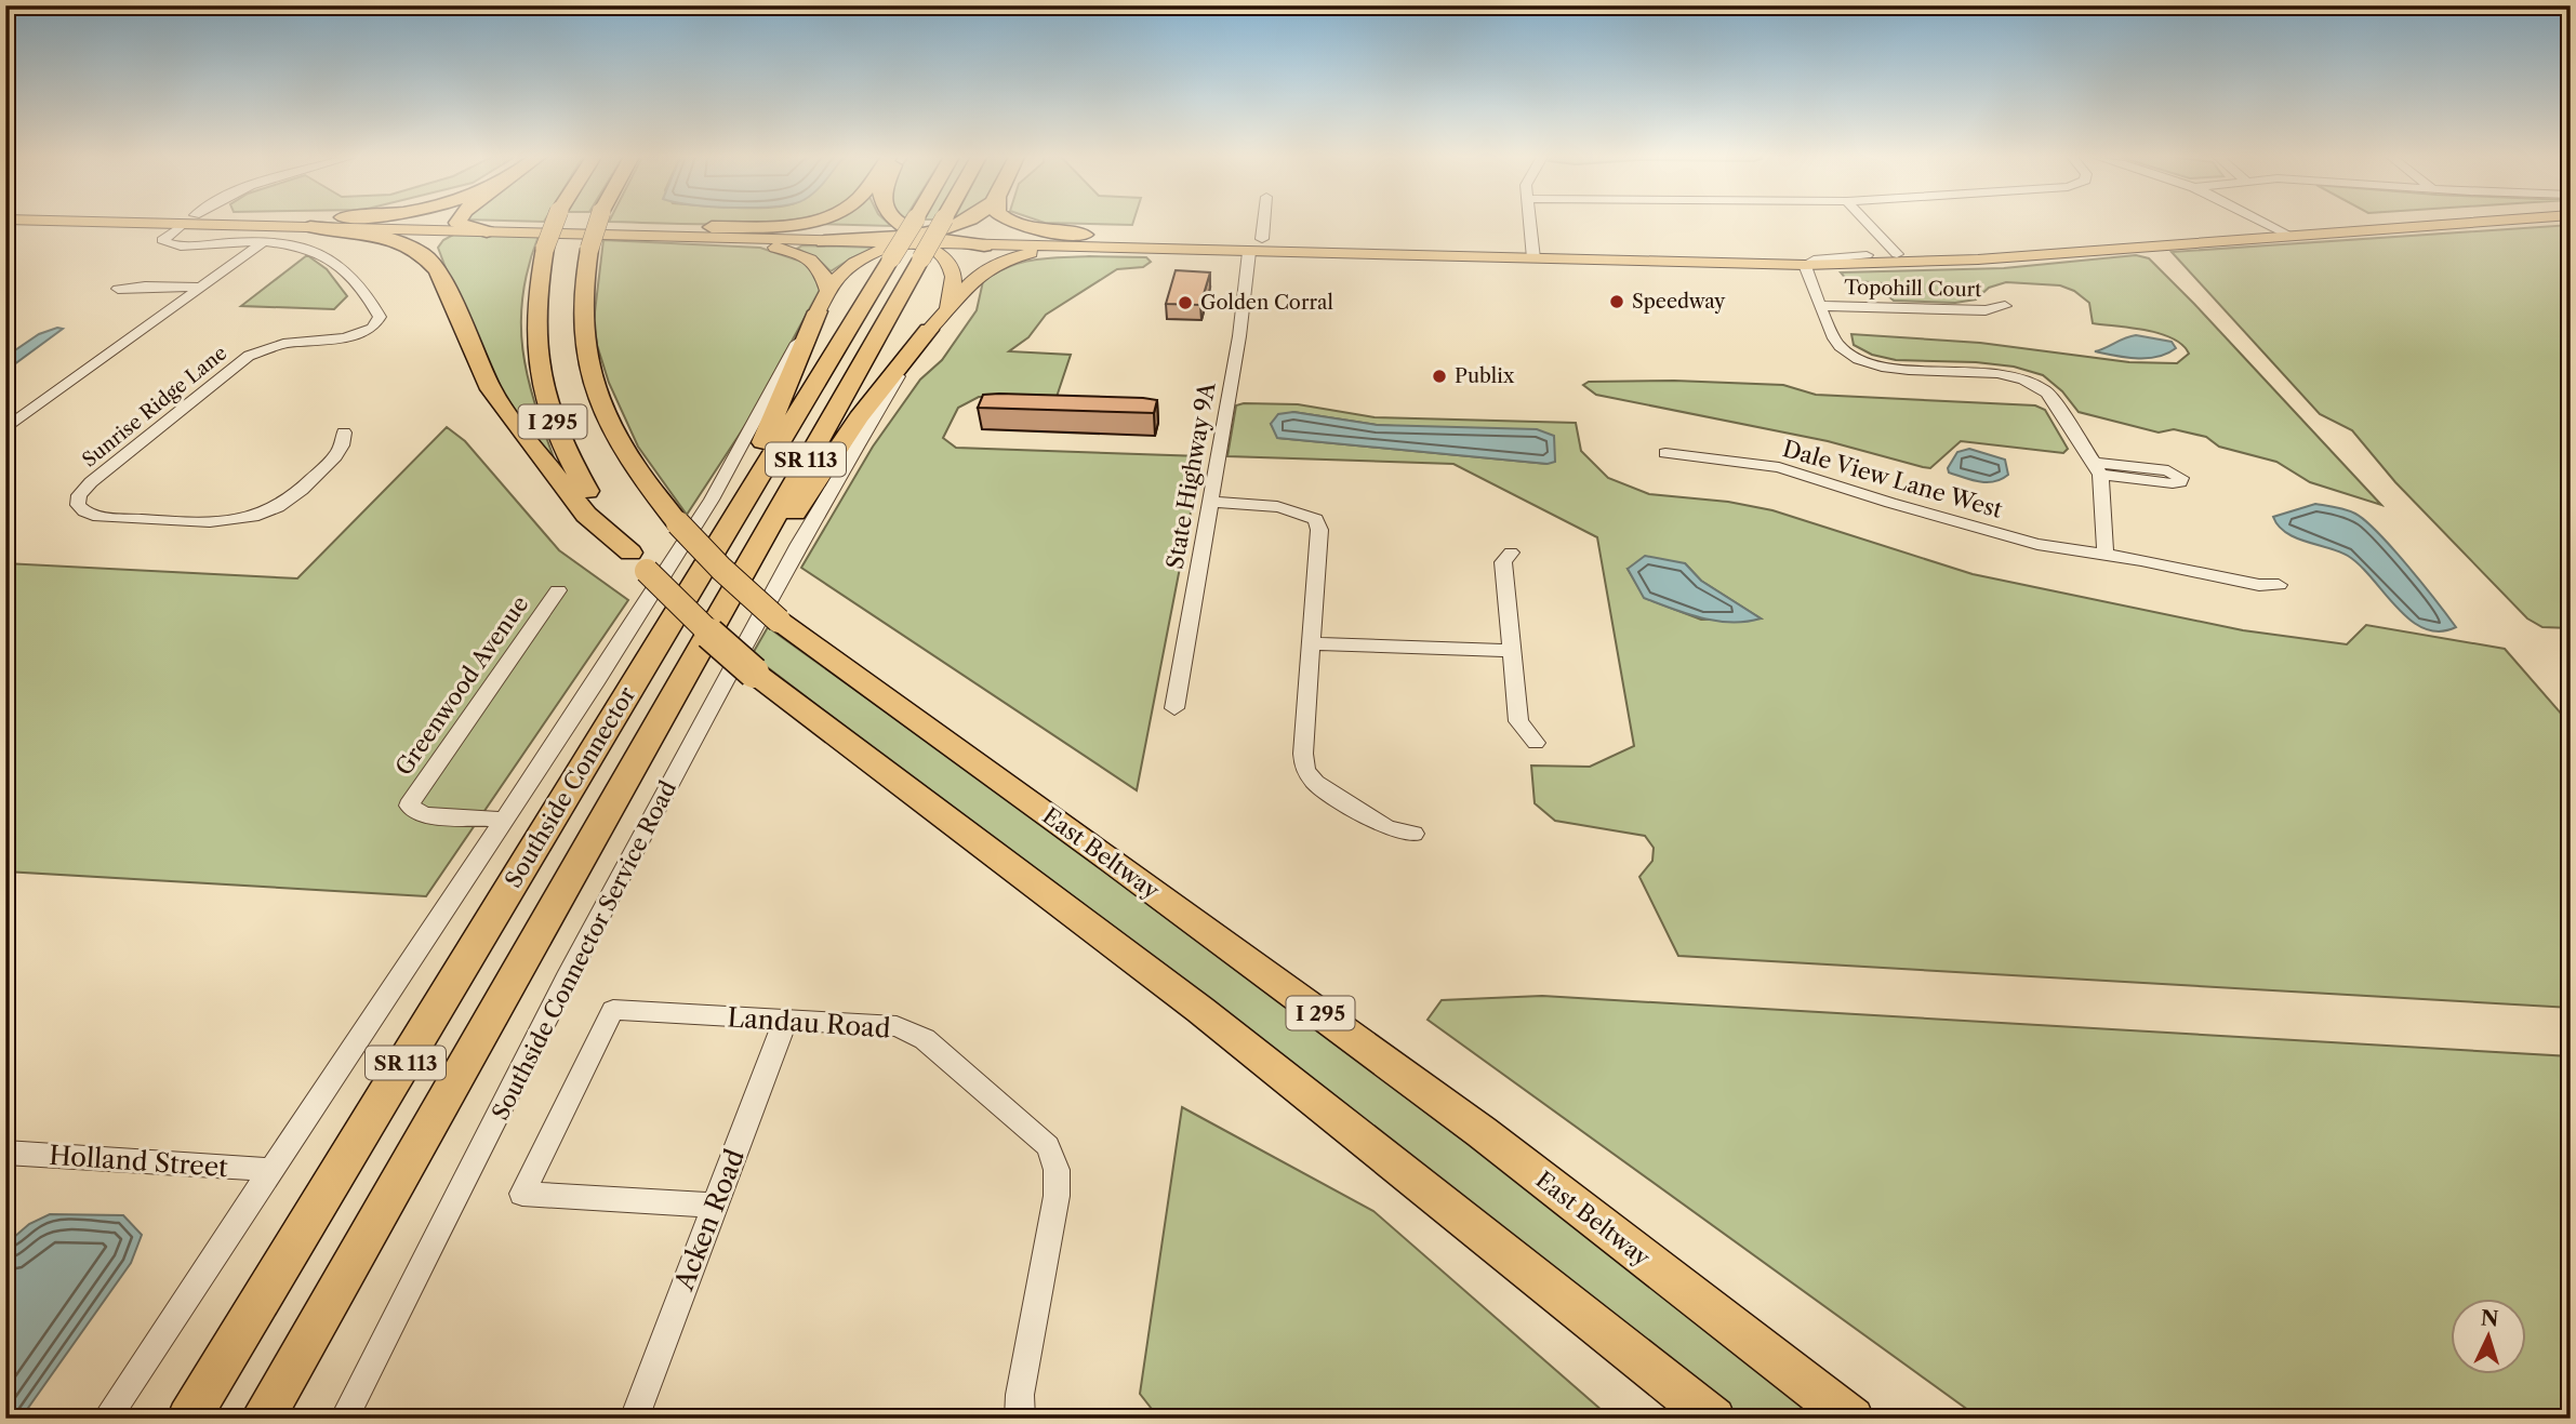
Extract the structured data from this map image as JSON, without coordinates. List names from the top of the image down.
{
  "streets": {
    "highway": [
      "I 295",
      "SR 113",
      "Southside Connector",
      "East Beltway"
    ],
    "street": [
      "Topohill Court",
      "Sunrise Ridge Lane",
      "State Highway 9A",
      "Dale View Lane West",
      "Greenwood Avenue",
      "Southside Connector Service Road",
      "Landau Road",
      "Holland Street",
      "Acken Road"
    ]
  },
  "crossings": [
    ["Greenwood Avenue", "Southside Connector"],
    ["Southside Connector", "Holland Street"],
    ["Landau Road", "Acken Road"]
  ],
  "places": ["Speedway", "Golden Corral", "Publix"],
  "north": "top"
}
